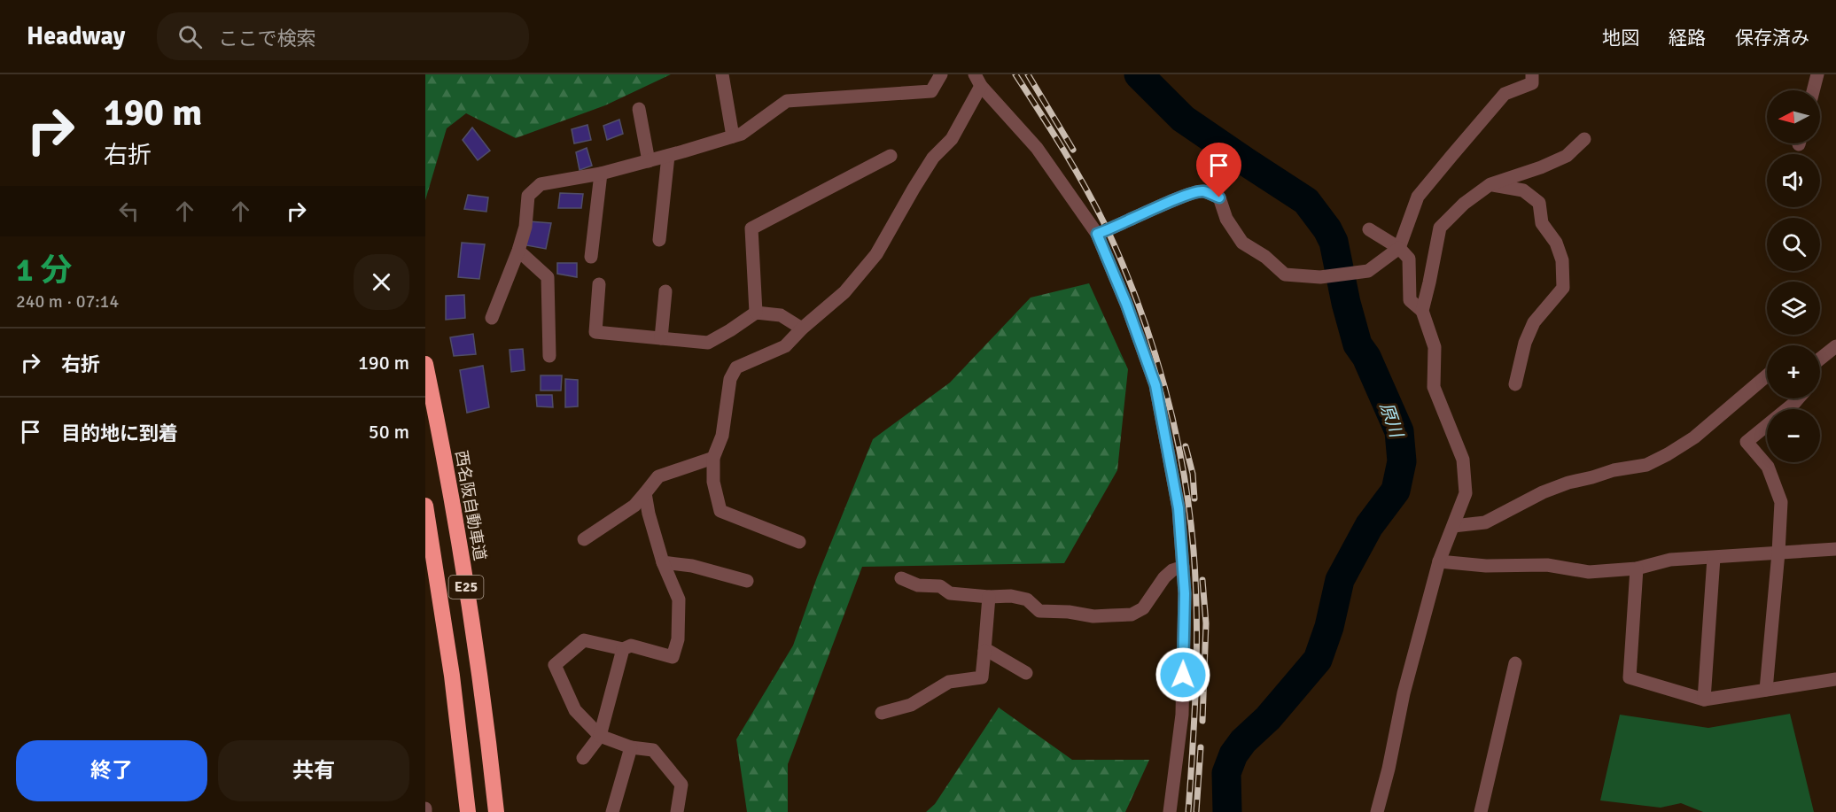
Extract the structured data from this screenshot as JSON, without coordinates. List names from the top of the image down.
{
  "streets": {
    "highway": ["西名阪自動車道", "E25"]
  },
  "water": ["原川"],
  "north": "left",
  "page": {
    "header": "Headway",
    "search": "ここで検索",
    "nav": ["地図", "経路", "保存済み"],
    "turn": ["190 m", "右折"],
    "map_buttons": ["+", "−"],
    "heading": ["1 分", "240 m · 07:14"],
    "list": [
      {
        "name": "右折",
        "value": "190 m"
      },
      {
        "name": "目的地に到着",
        "value": "50 m"
      }
    ],
    "buttons": ["終了", "共有"]
  }
}
